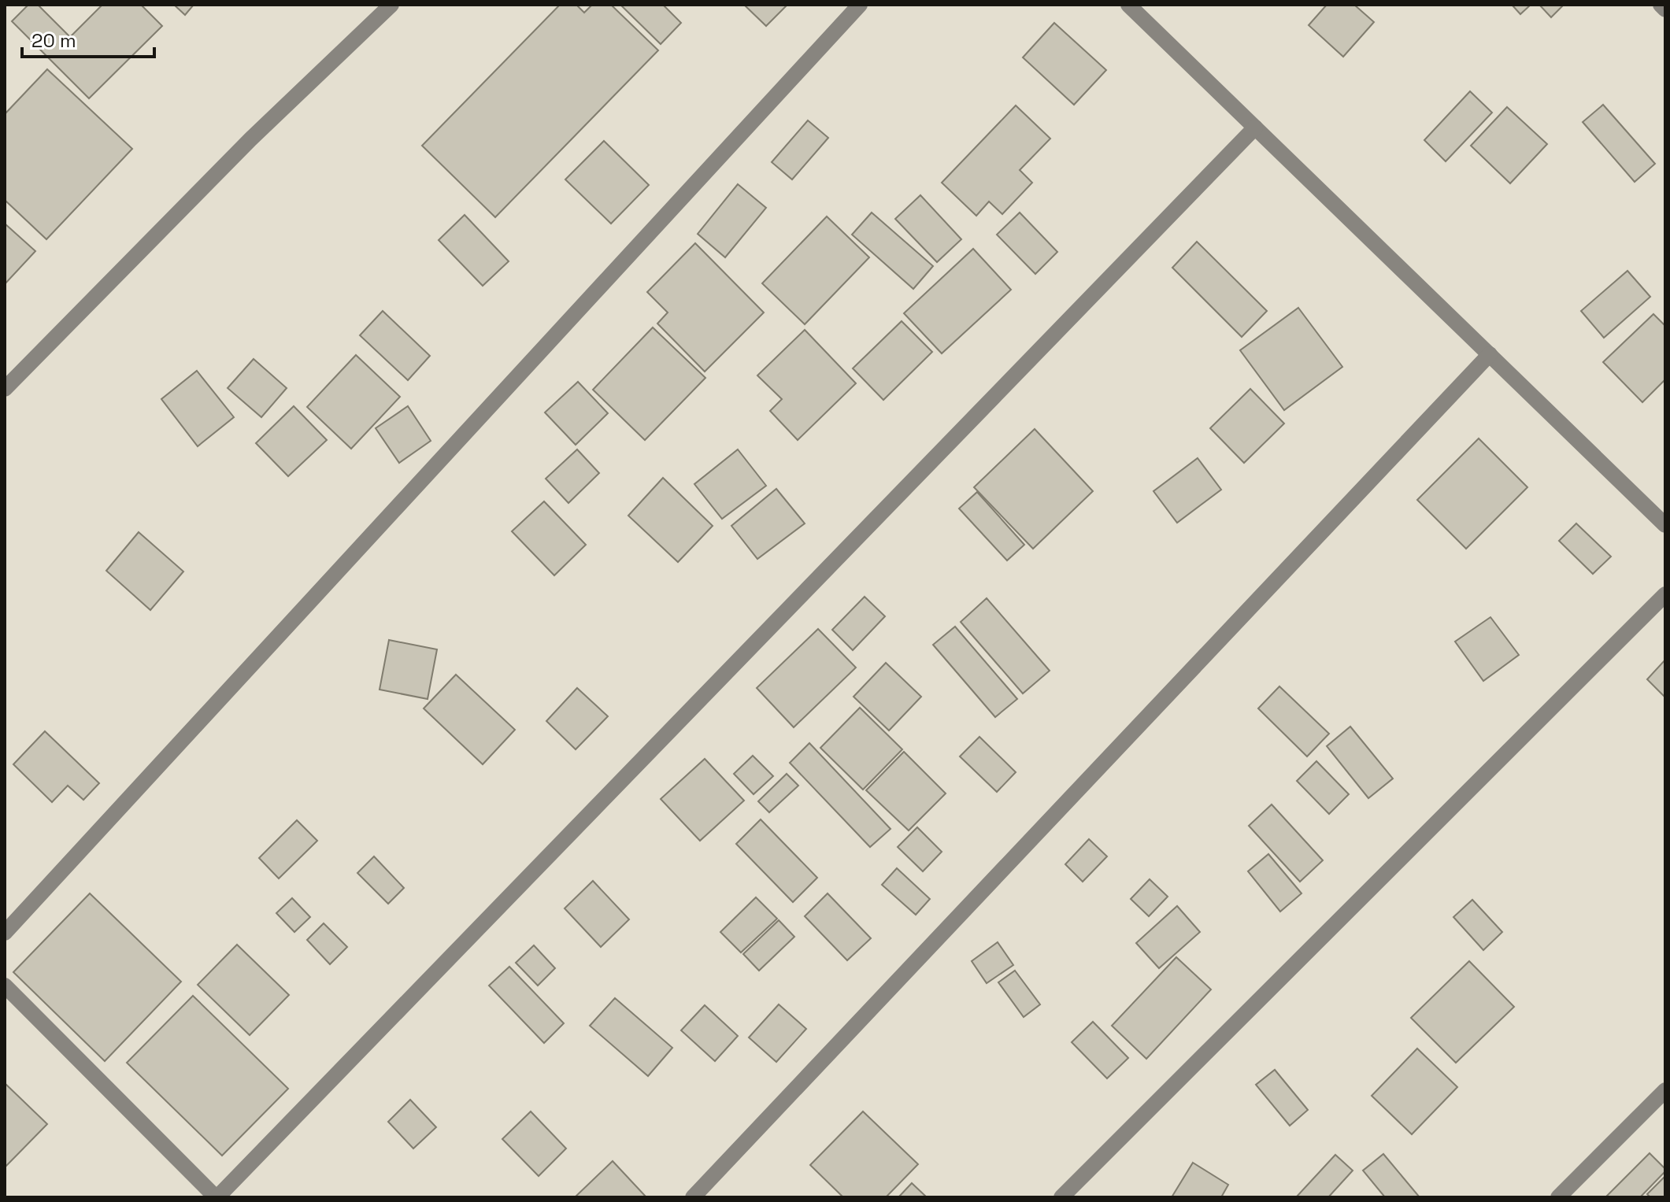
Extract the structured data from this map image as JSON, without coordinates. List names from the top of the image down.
{
  "scale_bar": "20 m"
}
